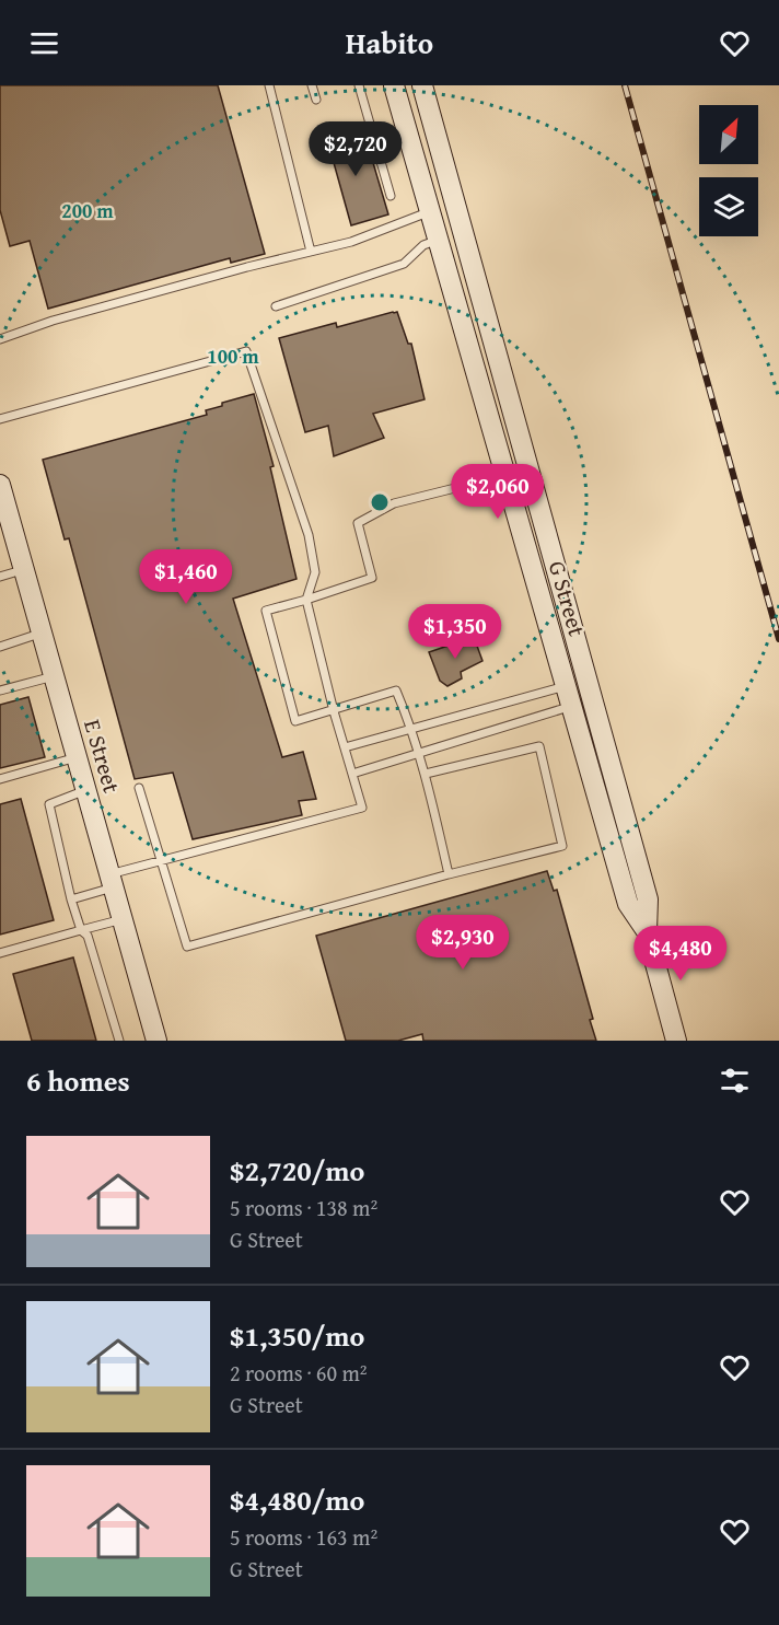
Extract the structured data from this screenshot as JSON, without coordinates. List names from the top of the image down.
{
  "streets": {
    "street": ["G Street", "E Street"]
  },
  "north": "top right",
  "page": {
    "header": "Habito",
    "price": [
      "$2,720",
      "$2,060",
      "$1,460",
      "$1,350",
      "$2,930",
      "$4,480"
    ],
    "heading": "6 homes",
    "list": [
      {
        "name": "$2,720/mo",
        "note": "5 rooms · 138 m² · G Street"
      },
      {
        "name": "$1,350/mo",
        "note": "2 rooms · 60 m² · G Street"
      },
      {
        "name": "$4,480/mo",
        "note": "5 rooms · 163 m² · G Street"
      }
    ]
  },
  "rings": ["200 m", "100 m"]
}
